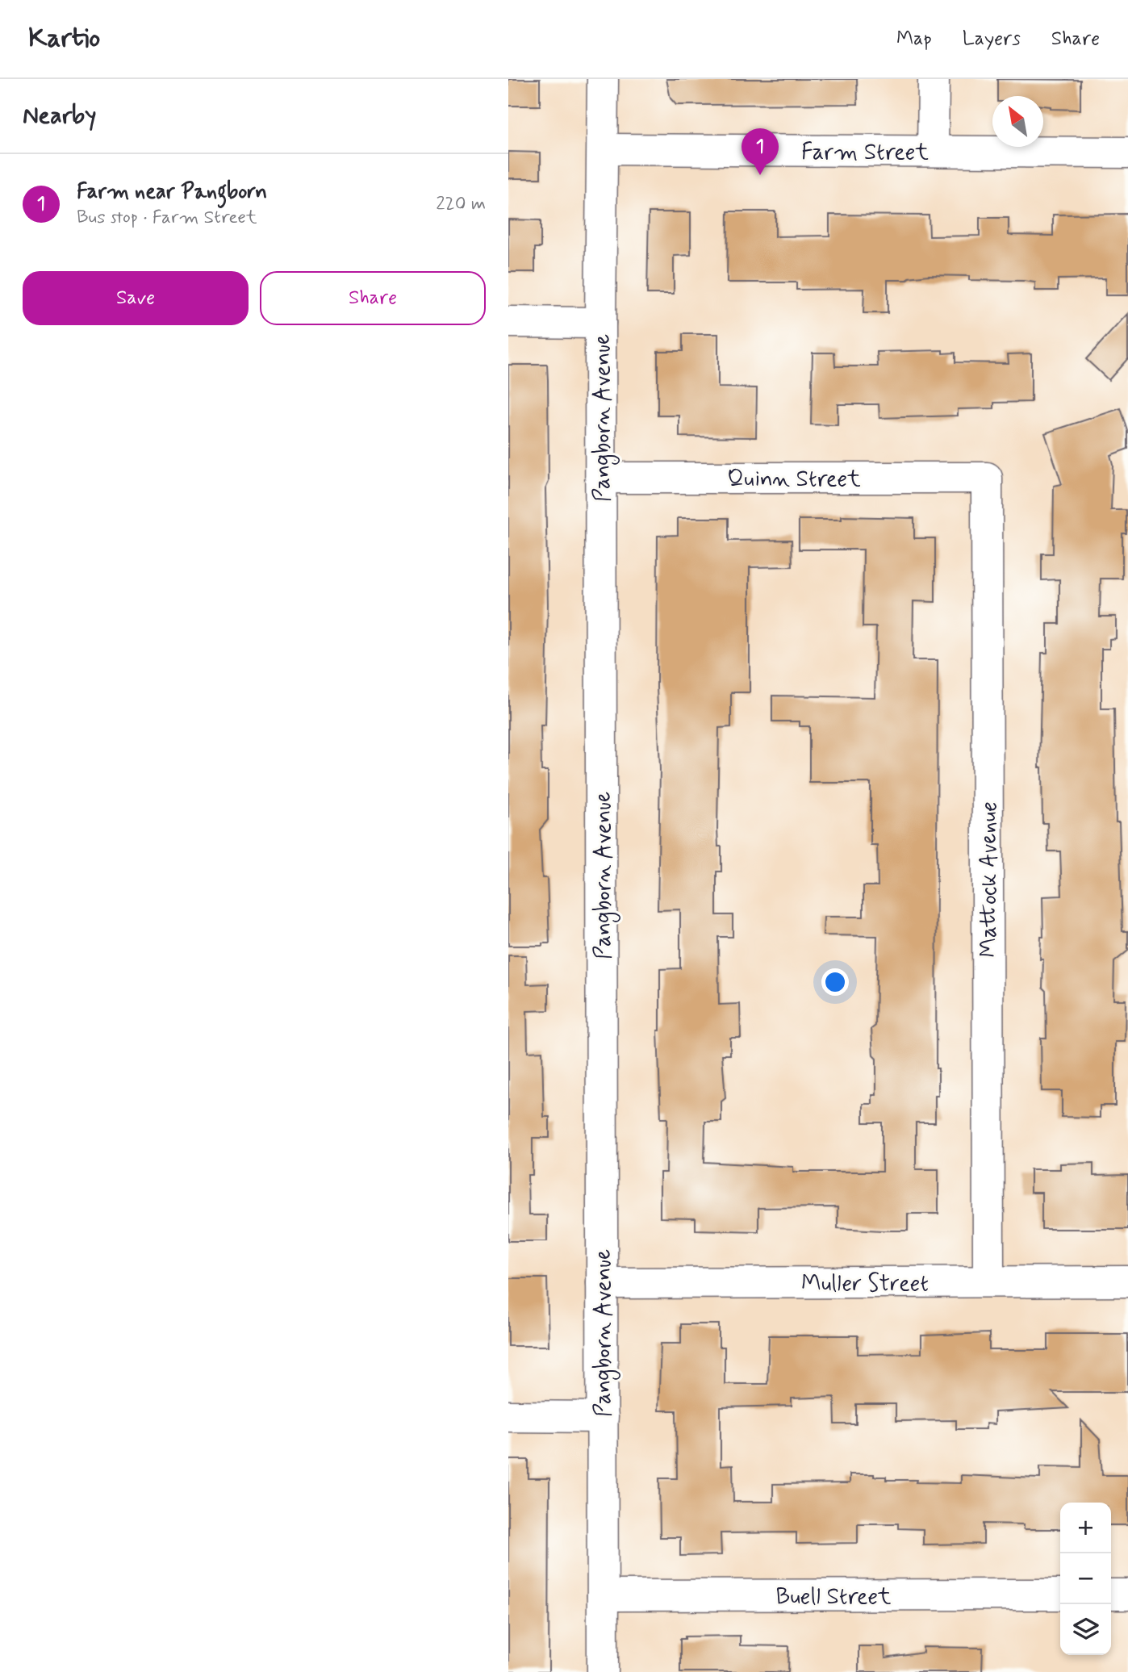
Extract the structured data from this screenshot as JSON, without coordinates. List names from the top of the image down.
{
  "streets": {
    "street": [
      "Farm Street",
      "Pangborn Avenue",
      "Quinn Street",
      "Mattock Avenue",
      "Muller Street",
      "Buell Street"
    ]
  },
  "crossings": [
    ["Farm Street", "Pangborn Avenue"],
    ["Pangborn Avenue", "Quinn Street"],
    ["Pangborn Avenue", "Muller Street"],
    ["Pangborn Avenue", "Buell Street"],
    ["Quinn Street", "Mattock Avenue"],
    ["Mattock Avenue", "Muller Street"]
  ],
  "north": "top left",
  "page": {
    "header": "Kartio",
    "nav": ["Map", "Layers", "Share"],
    "heading": "Nearby",
    "pins": "1",
    "list": [
      {
        "mark": "1",
        "name": "Farm near Pangborn",
        "note": "Bus stop · Farm Street",
        "value": "220 m"
      }
    ],
    "buttons": ["Save", "Share"],
    "map_buttons": ["+", "−"]
  }
}
